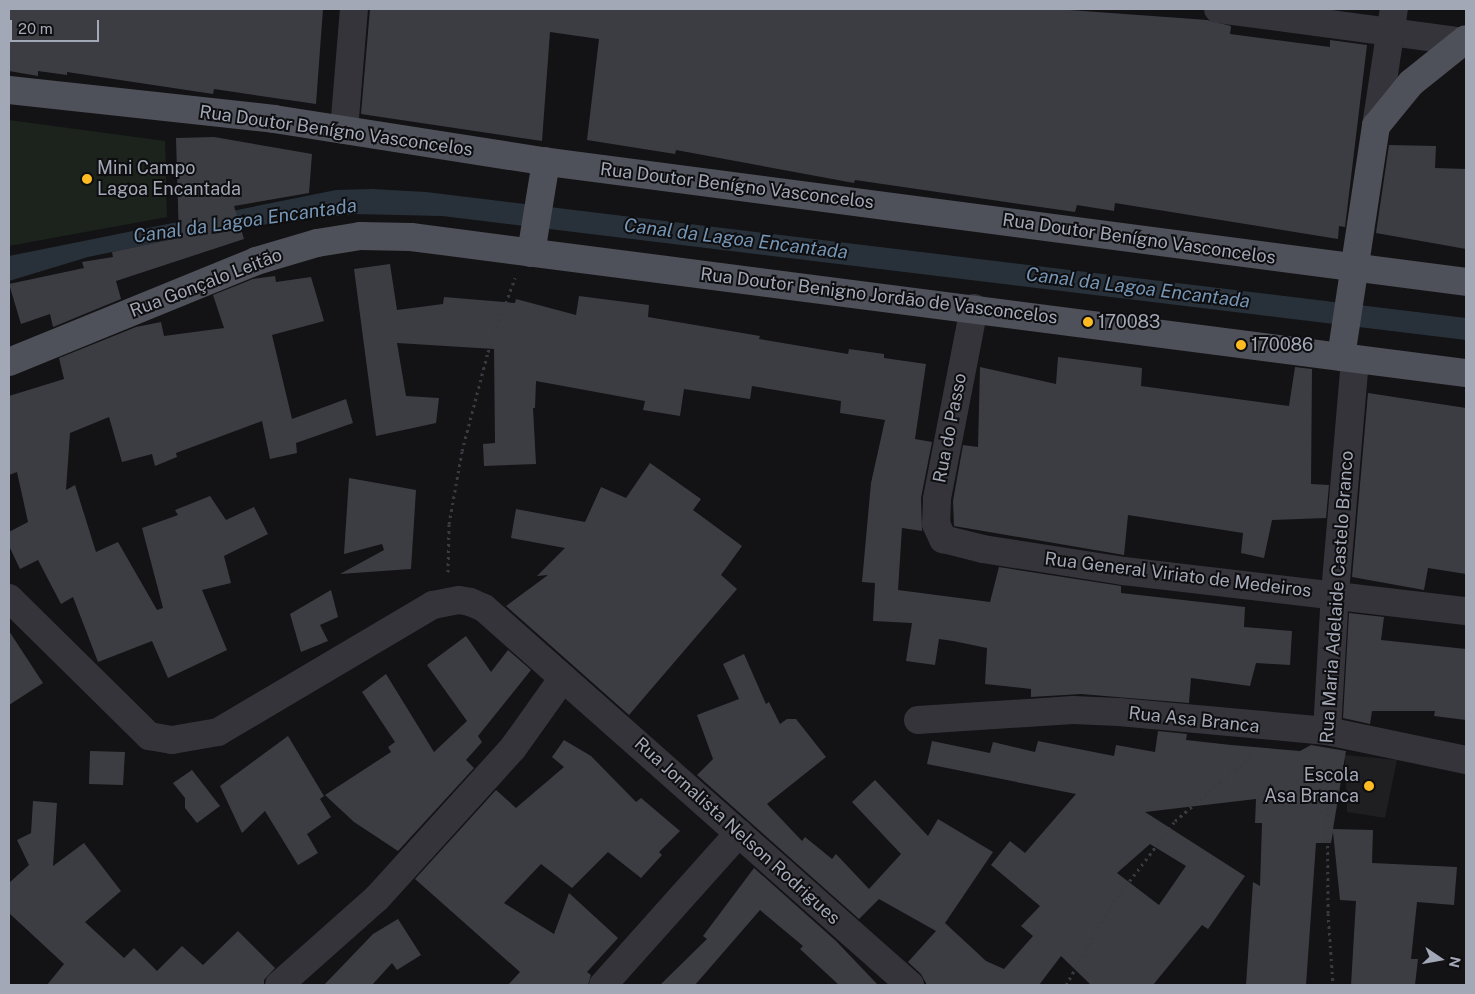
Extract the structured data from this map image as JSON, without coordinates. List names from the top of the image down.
{
  "streets": {
    "main road": ["Rua Doutor Benígno Vasconcelos", "Rua Gonçalo Leitão", "Rua Doutor Benigno Jordão de Vasconcelos"],
    "street": [
      "Rua do Passo",
      "Rua General Viriato de Medeiros",
      "Rua Maria Adelaide Castelo Branco",
      "Rua Asa Branca",
      "Rua Jornalista Nelson Rodrigues"
    ]
  },
  "crossings": [
    ["Rua Gonçalo Leitão", "Rua Doutor Benigno Jordão de Vasconcelos"],
    ["Rua Doutor Benigno Jordão de Vasconcelos", "Rua do Passo"],
    ["Rua Doutor Benigno Jordão de Vasconcelos", "Rua Maria Adelaide Castelo Branco"],
    ["Rua do Passo", "Rua General Viriato de Medeiros"],
    ["Rua General Viriato de Medeiros", "Rua Maria Adelaide Castelo Branco"],
    ["Rua Maria Adelaide Castelo Branco", "Rua Asa Branca"]
  ],
  "water": ["Canal da Lagoa Encantada"],
  "places": [
    "Mini Campo Lagoa Encantada",
    "170083",
    "170086",
    "Escola Asa Branca"
  ],
  "scale_bar": "20 m",
  "north": "right"
}
